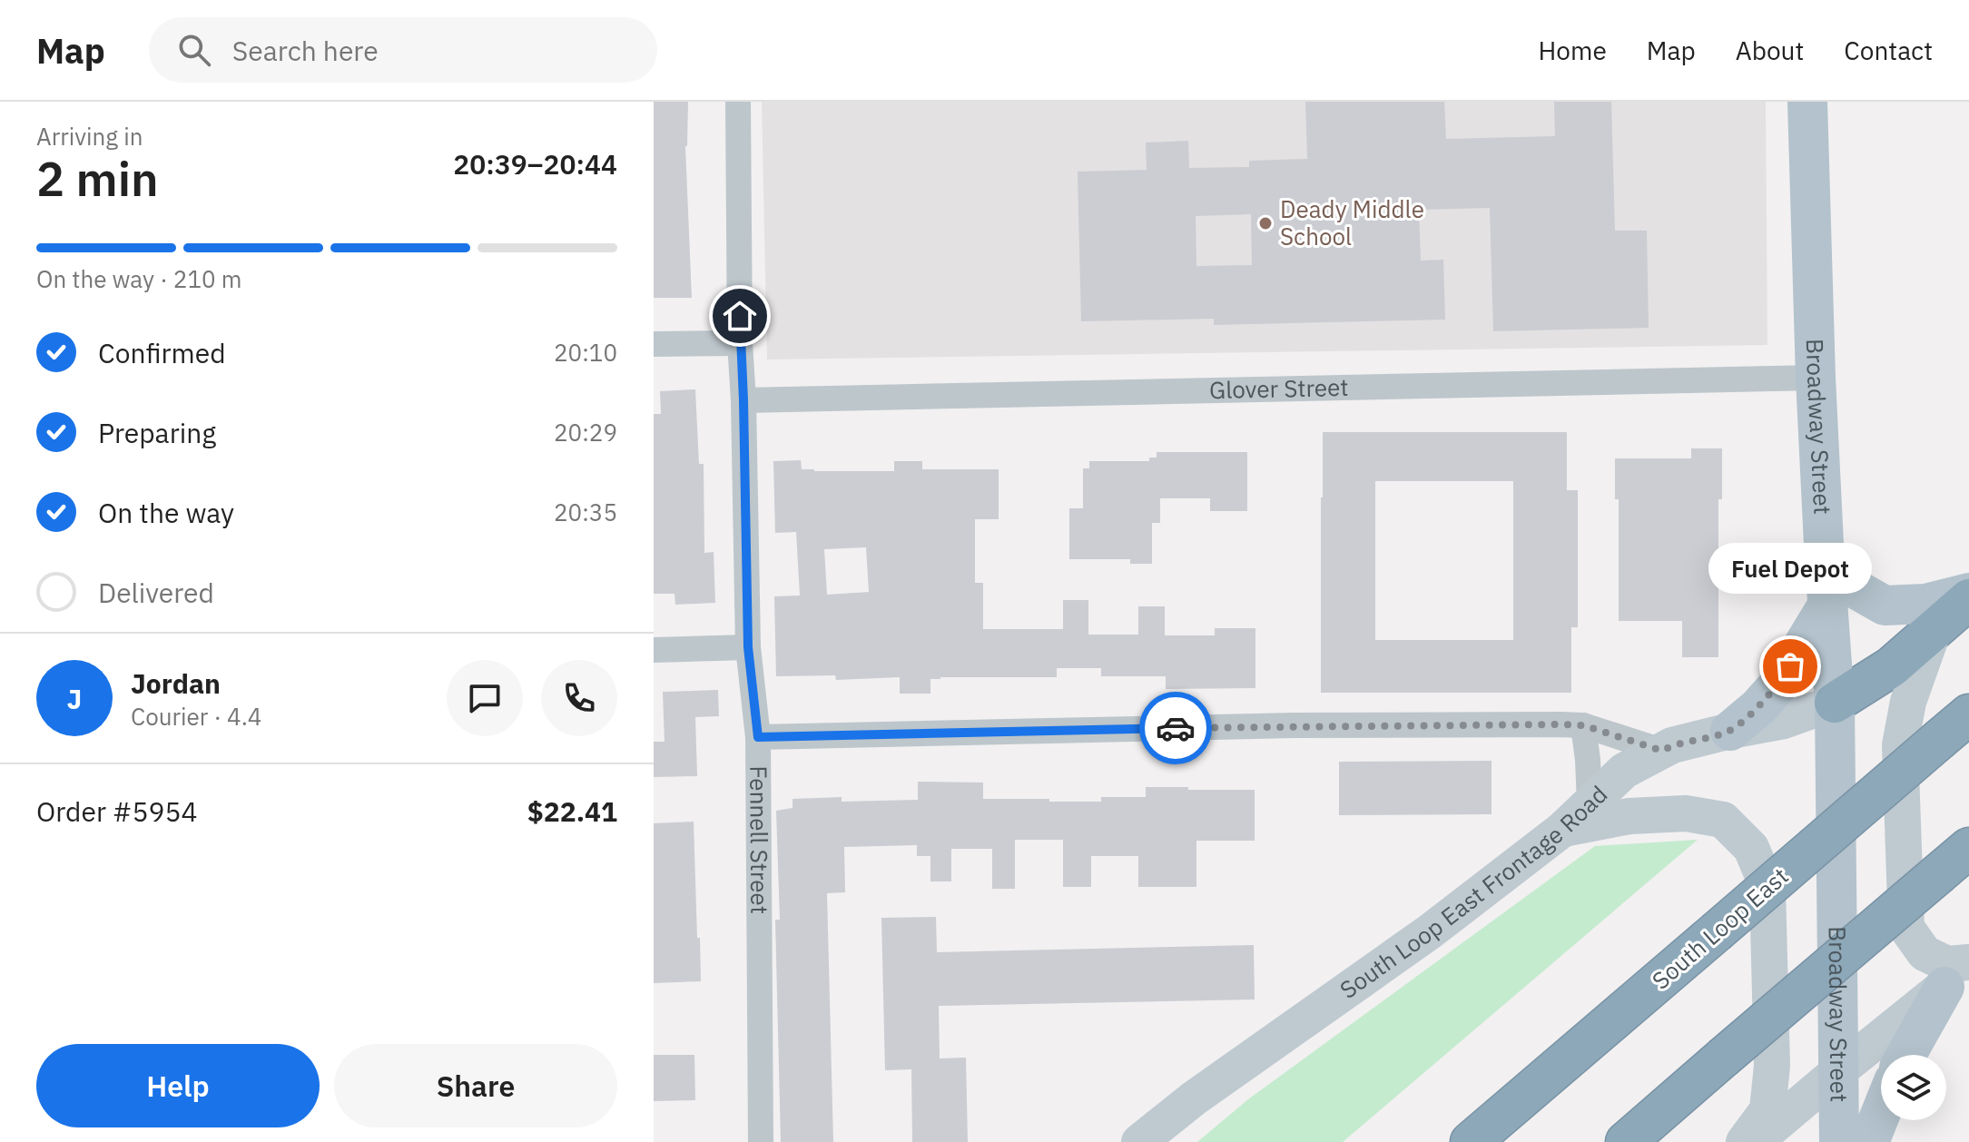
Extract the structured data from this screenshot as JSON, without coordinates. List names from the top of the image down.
{
  "streets": {
    "highway": ["South Loop East"],
    "main road": ["Broadway Street", "South Loop East Frontage Road"],
    "street": ["Glover Street", "Fennell Street"]
  },
  "crossings": [
    ["Glover Street", "Broadway Street"],
    ["Glover Street", "Fennell Street"],
    ["Broadway Street", "South Loop East Frontage Road"]
  ],
  "places": ["Deady Middle School", "Fuel Depot"],
  "page": {
    "header": "Map",
    "search": "Search here",
    "nav": [
      "Home",
      "Map",
      "About",
      "Contact"
    ],
    "heading": ["2 min", "Arriving in", "20:39–20:44"],
    "panel": [
      "Jordan",
      "Courier · 4.4",
      "Order #5954",
      "$22.41"
    ],
    "bar": "On the way · 210 m",
    "list": [
      ["Confirmed", "20:10"],
      ["Preparing", "20:29"],
      ["On the way", "20:35"],
      "Delivered"
    ],
    "bubble": "Fuel Depot",
    "round": "J",
    "buttons": ["Help", "Share"]
  }
}
